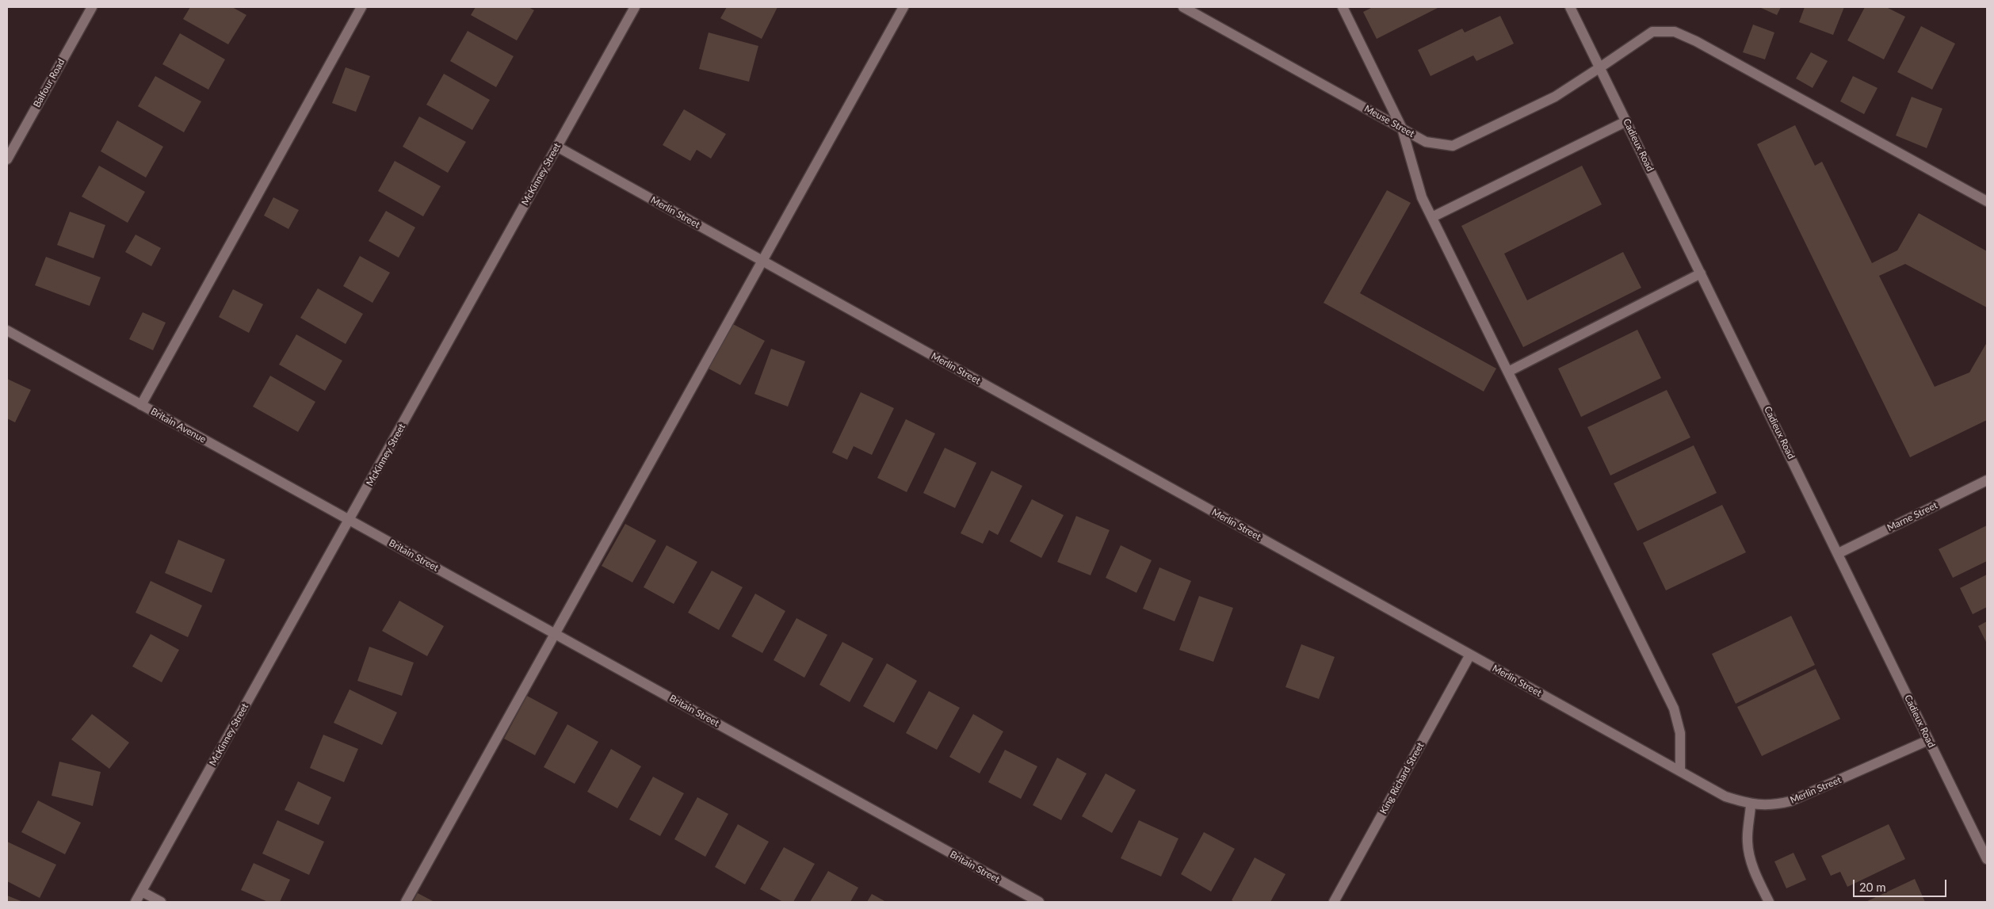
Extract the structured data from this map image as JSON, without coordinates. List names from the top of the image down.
{
  "streets": {
    "street": [
      "Balfour Road",
      "Meuse Street",
      "Cadieux Road",
      "McKinney Street",
      "Merlin Street",
      "Britain Avenue",
      "Marne Street",
      "Britain Street",
      "King Richard Street"
    ]
  },
  "crossings": [
    ["Meuse Street", "Cadieux Road"],
    ["Cadieux Road", "Merlin Street"],
    ["Cadieux Road", "Marne Street"],
    ["McKinney Street", "Merlin Street"],
    ["McKinney Street", "Britain Avenue"],
    ["McKinney Street", "Britain Street"],
    ["Merlin Street", "King Richard Street"],
    ["Britain Avenue", "Britain Street"]
  ],
  "scale_bar": "20 m"
}
